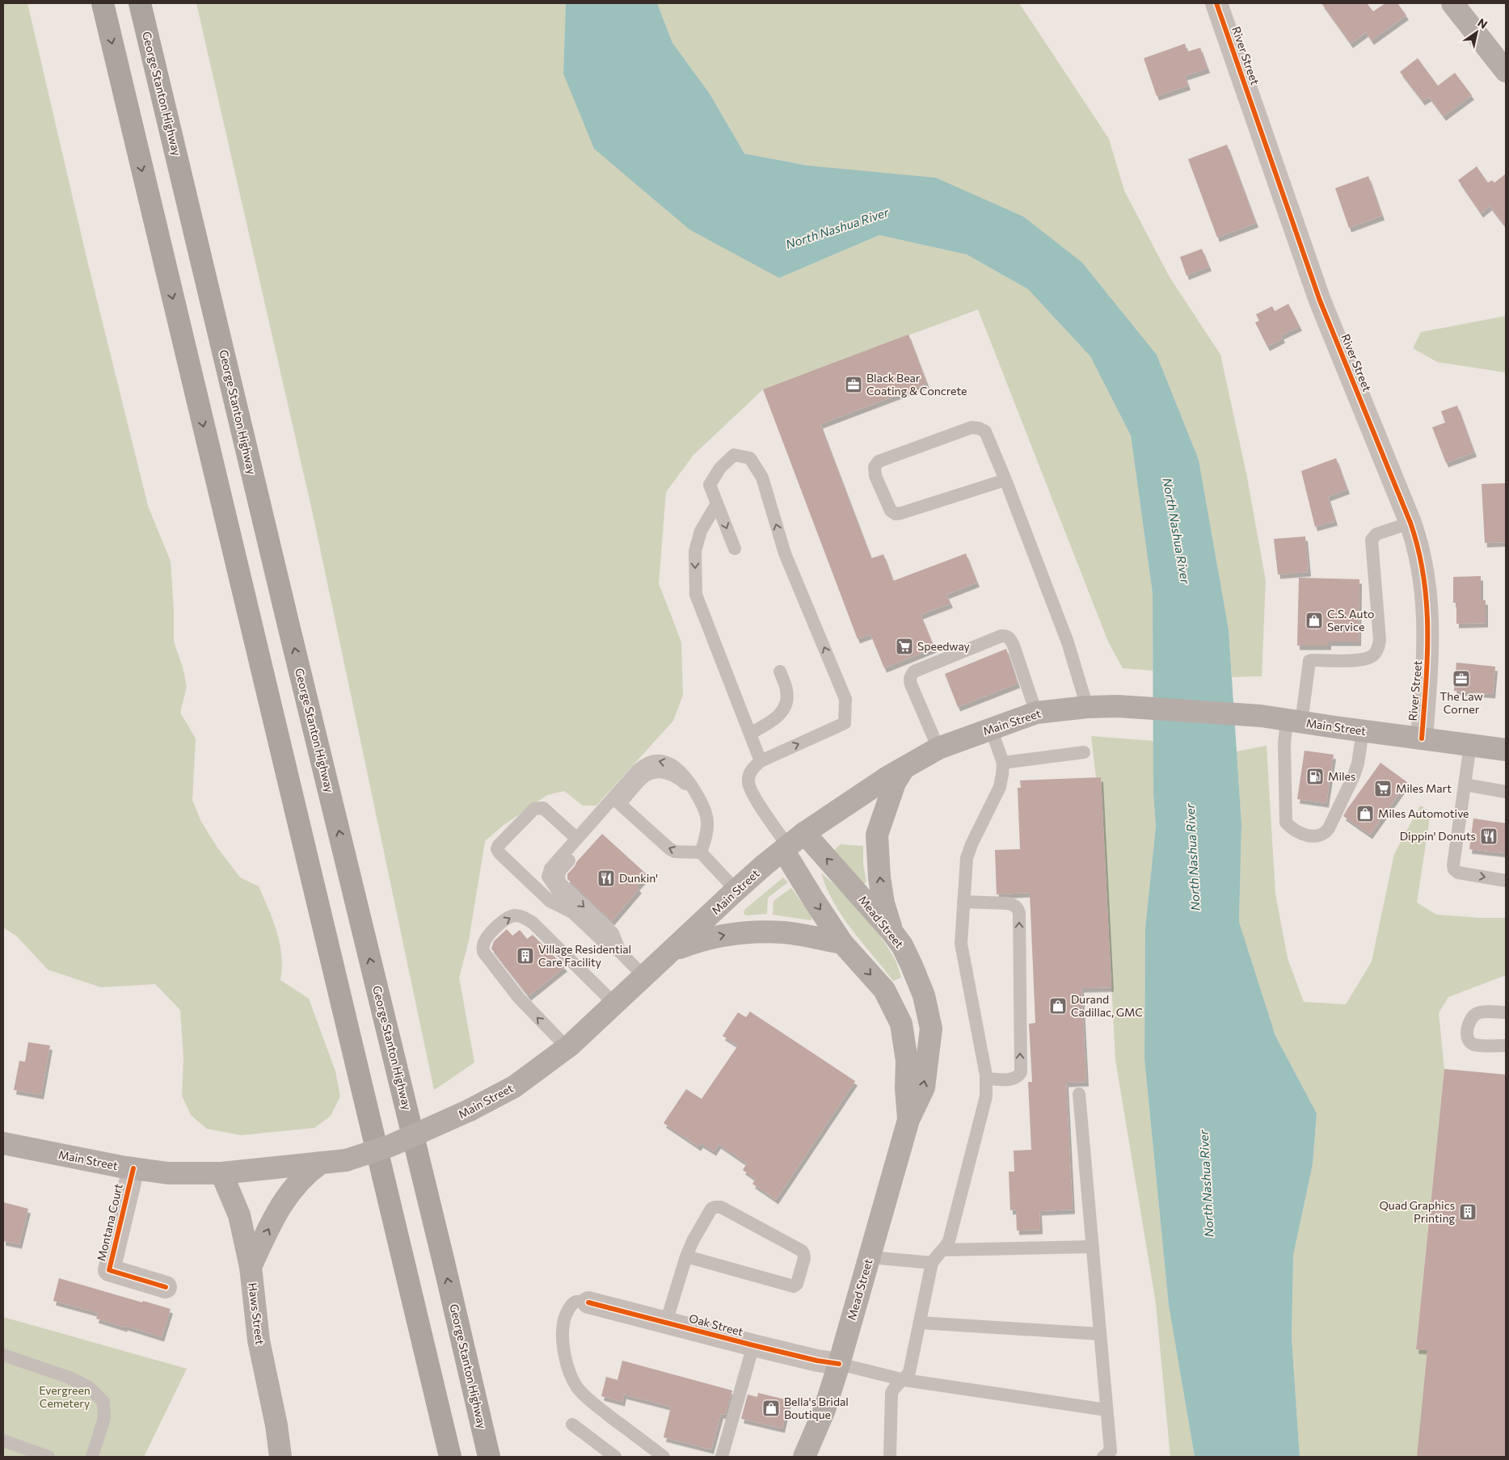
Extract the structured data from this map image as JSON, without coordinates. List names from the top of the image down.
{
  "streets": {
    "highway": ["George Stanton Highway"],
    "main road": ["Main Street", "Mead Street", "Haws Street"],
    "street": ["River Street", "Montana Court", "Oak Street"]
  },
  "crossings": [
    ["River Street", "Main Street"],
    ["Main Street", "Mead Street"],
    ["Main Street", "Montana Court"],
    ["Main Street", "Haws Street"],
    ["Mead Street", "Oak Street"]
  ],
  "water": ["North Nashua River"],
  "parks": ["Evergreen Cemetery"],
  "places": {
    "office": ["Black Bear Coating & Concrete", "The Law Corner"],
    "shop": [
      "C.S. Auto Service",
      "Miles Automotive",
      "Durand Cadillac, GMC",
      "Bella's Bridal Boutique"
    ],
    "supermarket": ["Speedway", "Miles Mart"],
    "fuel station": ["Miles"],
    "restaurant": ["Dippin' Donuts", "Dunkin'"],
    "building": ["Village Residential Care Facility", "Quad Graphics Printing"]
  },
  "north": "top right"
}
